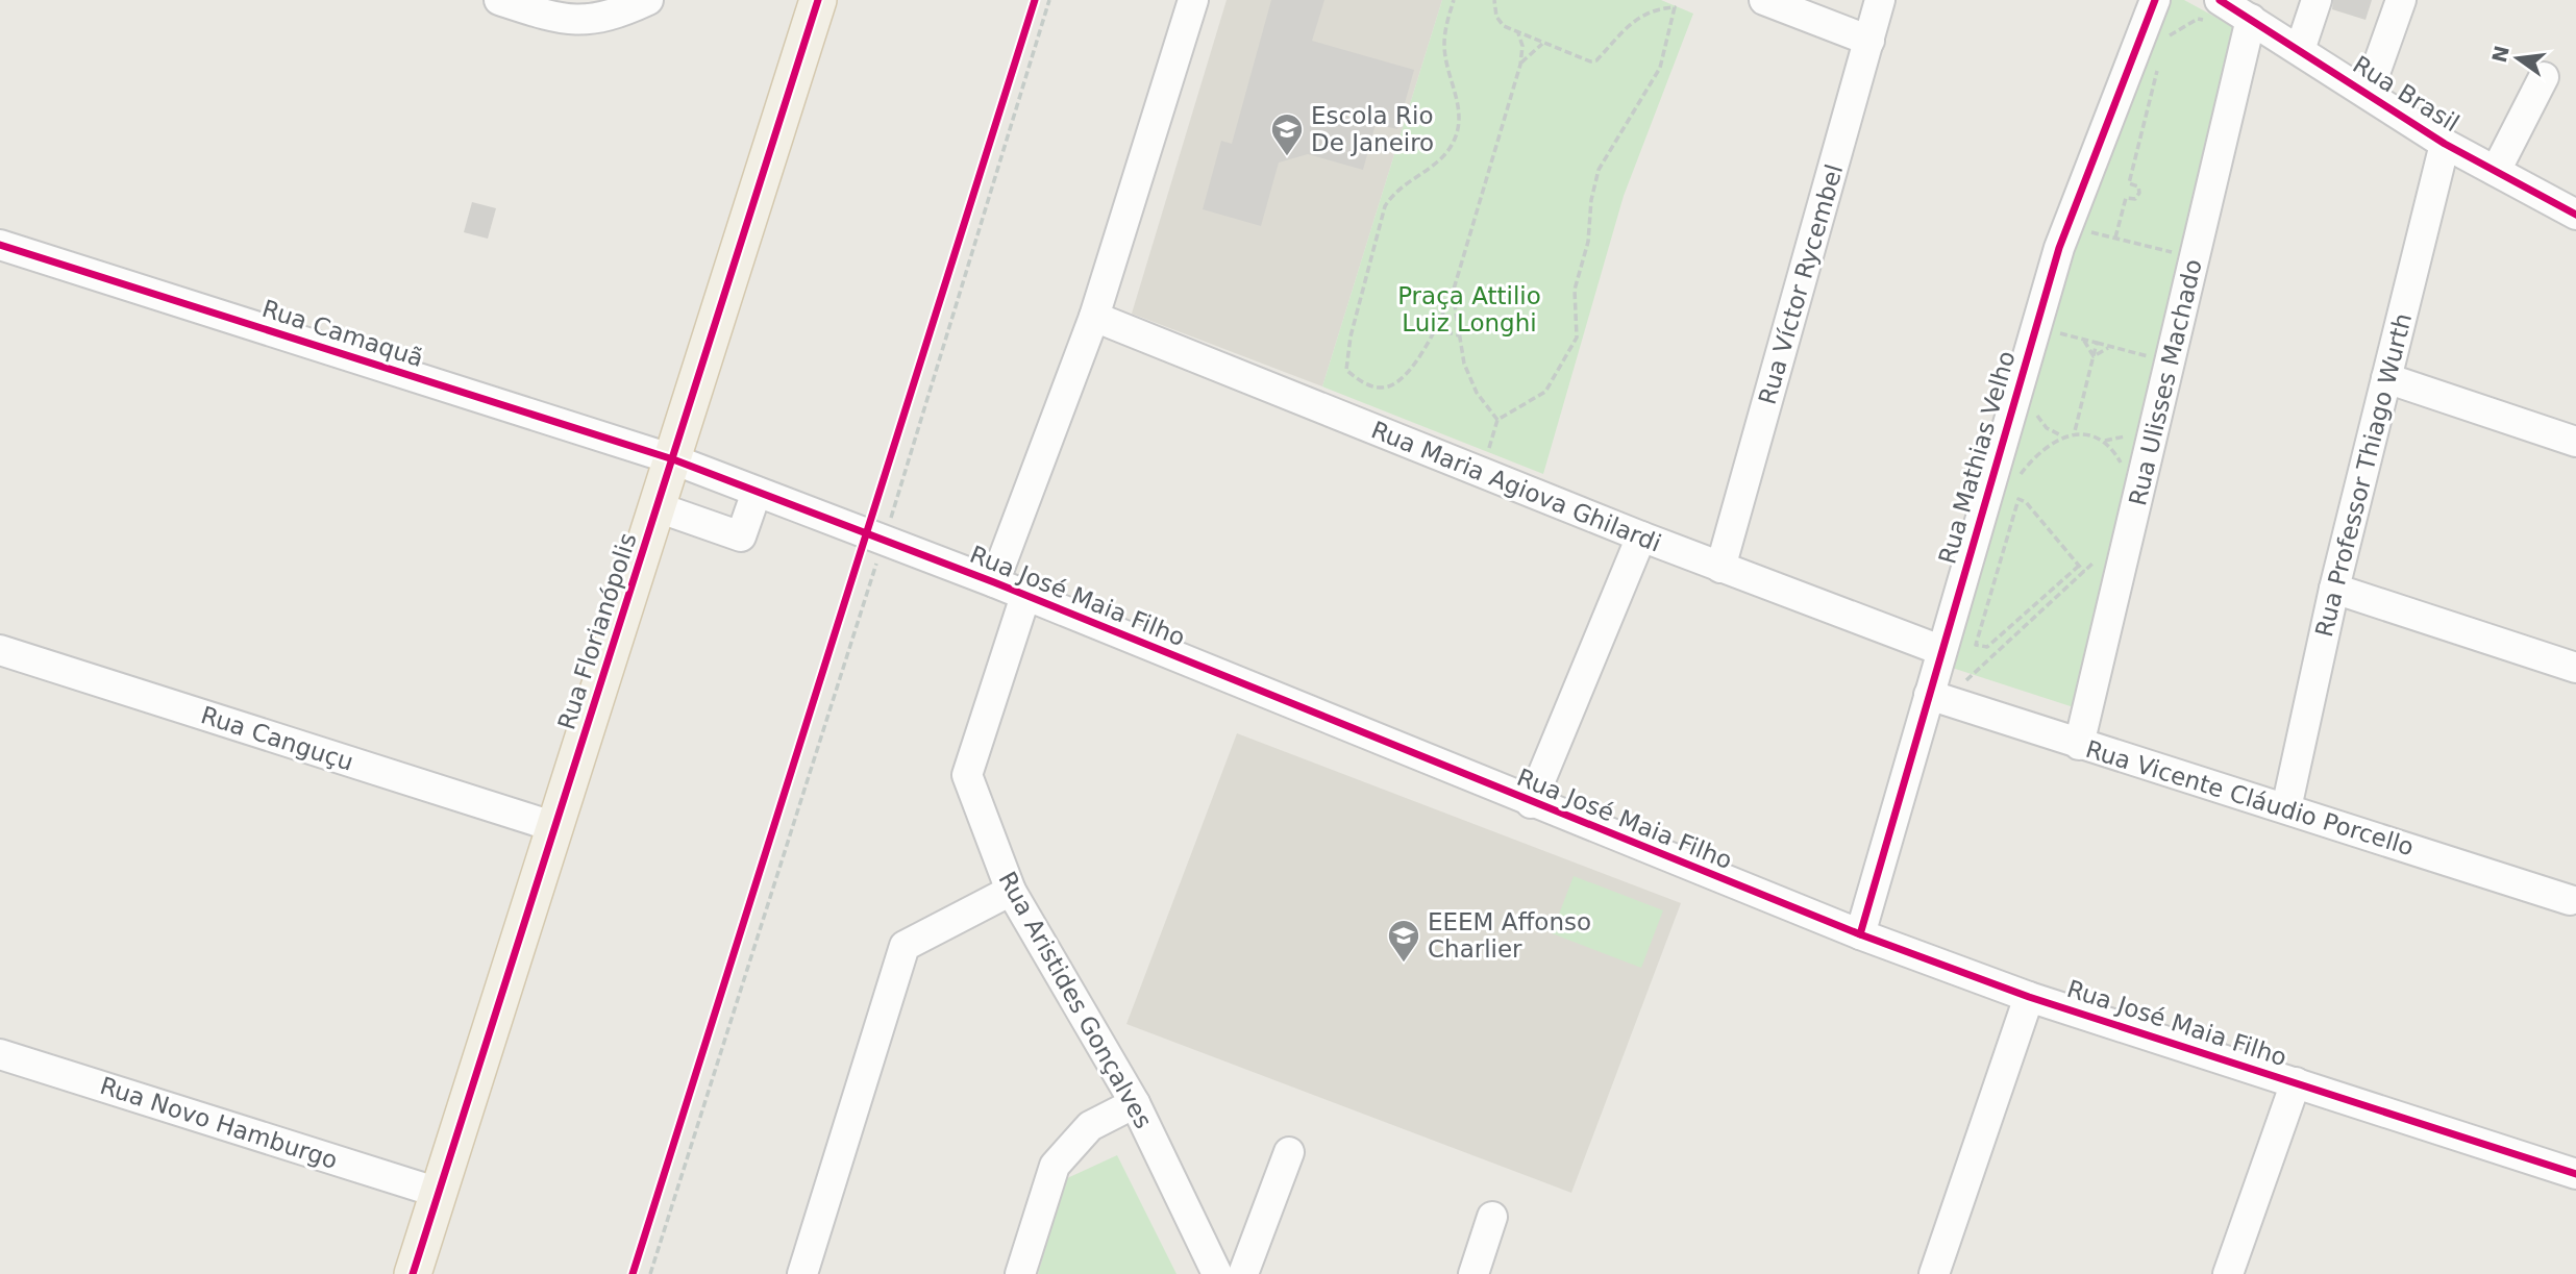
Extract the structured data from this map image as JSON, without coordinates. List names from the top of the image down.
{
  "streets": {
    "main road": ["Rua Florianópolis"],
    "street": [
      "Rua Brasil",
      "Rua Víctor Rycembel",
      "Rua Camaquã",
      "Rua Ulisses Machado",
      "Rua Mathias Velho",
      "Rua Professor Thiago Wurth",
      "Rua Maria Agiova Ghilardi",
      "Rua José Maia Filho",
      "Rua Canguçu",
      "Rua Vicente Cláudio Porcello",
      "Rua Aristides Gonçalves",
      "Rua Novo Hamburgo"
    ]
  },
  "crossings": [
    ["Rua Brasil", "Rua Ulisses Machado"],
    ["Rua Brasil", "Rua Professor Thiago Wurth"],
    ["Rua Víctor Rycembel", "Rua Maria Agiova Ghilardi"],
    ["Rua Camaquã", "Rua José Maia Filho"],
    ["Rua Camaquã", "Rua Florianópolis"],
    ["Rua Ulisses Machado", "Rua Vicente Cláudio Porcello"],
    ["Rua Mathias Velho", "Rua Maria Agiova Ghilardi"],
    ["Rua Mathias Velho", "Rua José Maia Filho"],
    ["Rua Mathias Velho", "Rua Vicente Cláudio Porcello"],
    ["Rua Professor Thiago Wurth", "Rua Vicente Cláudio Porcello"],
    ["Rua José Maia Filho", "Rua Florianópolis"],
    ["Rua José Maia Filho", "Rua Aristides Gonçalves"],
    ["Rua Florianópolis", "Rua Canguçu"],
    ["Rua Florianópolis", "Rua Novo Hamburgo"]
  ],
  "parks": ["Praça Attilio Luiz Longhi"],
  "places": {
    "school or university": ["Escola Rio De Janeiro", "EEEM Affonso Charlier"]
  },
  "north": "left"
}
